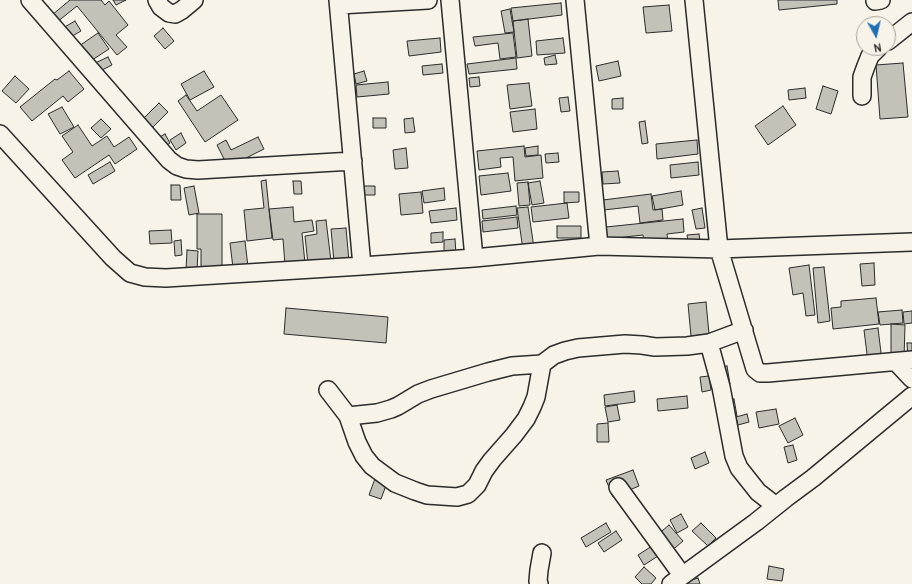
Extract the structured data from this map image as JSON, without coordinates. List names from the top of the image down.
{
  "north": "bottom"
}
